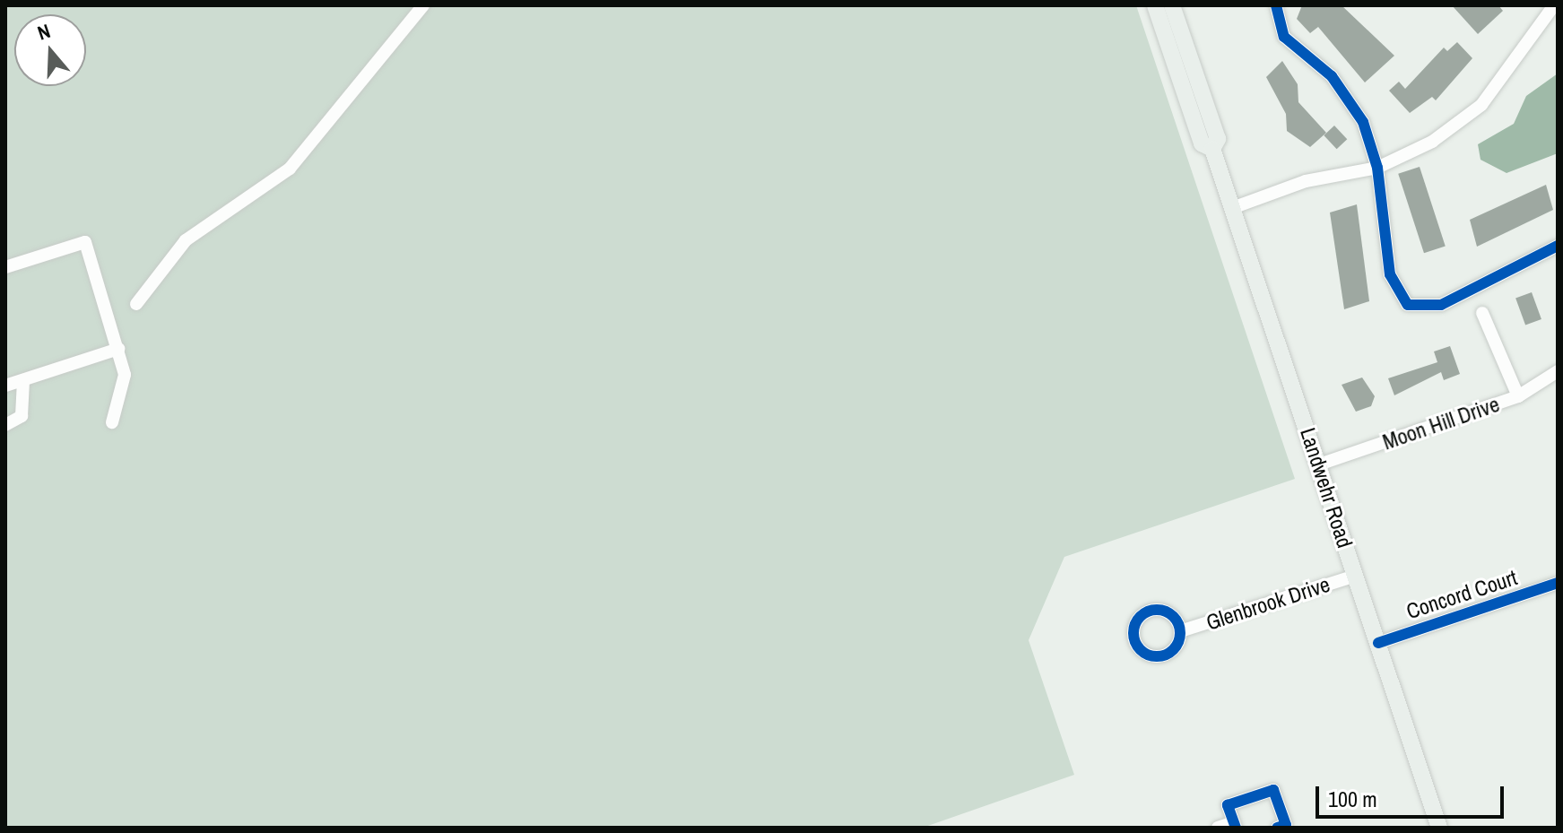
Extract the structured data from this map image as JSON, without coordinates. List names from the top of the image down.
{
  "streets": {
    "main road": ["Landwehr Road"],
    "street": ["Moon Hill Drive", "Concord Court", "Glenbrook Drive"]
  },
  "crossings": [
    ["Moon Hill Drive", "Landwehr Road"],
    ["Landwehr Road", "Concord Court"],
    ["Landwehr Road", "Glenbrook Drive"]
  ],
  "scale_bar": "100 m",
  "north": "top"
}
